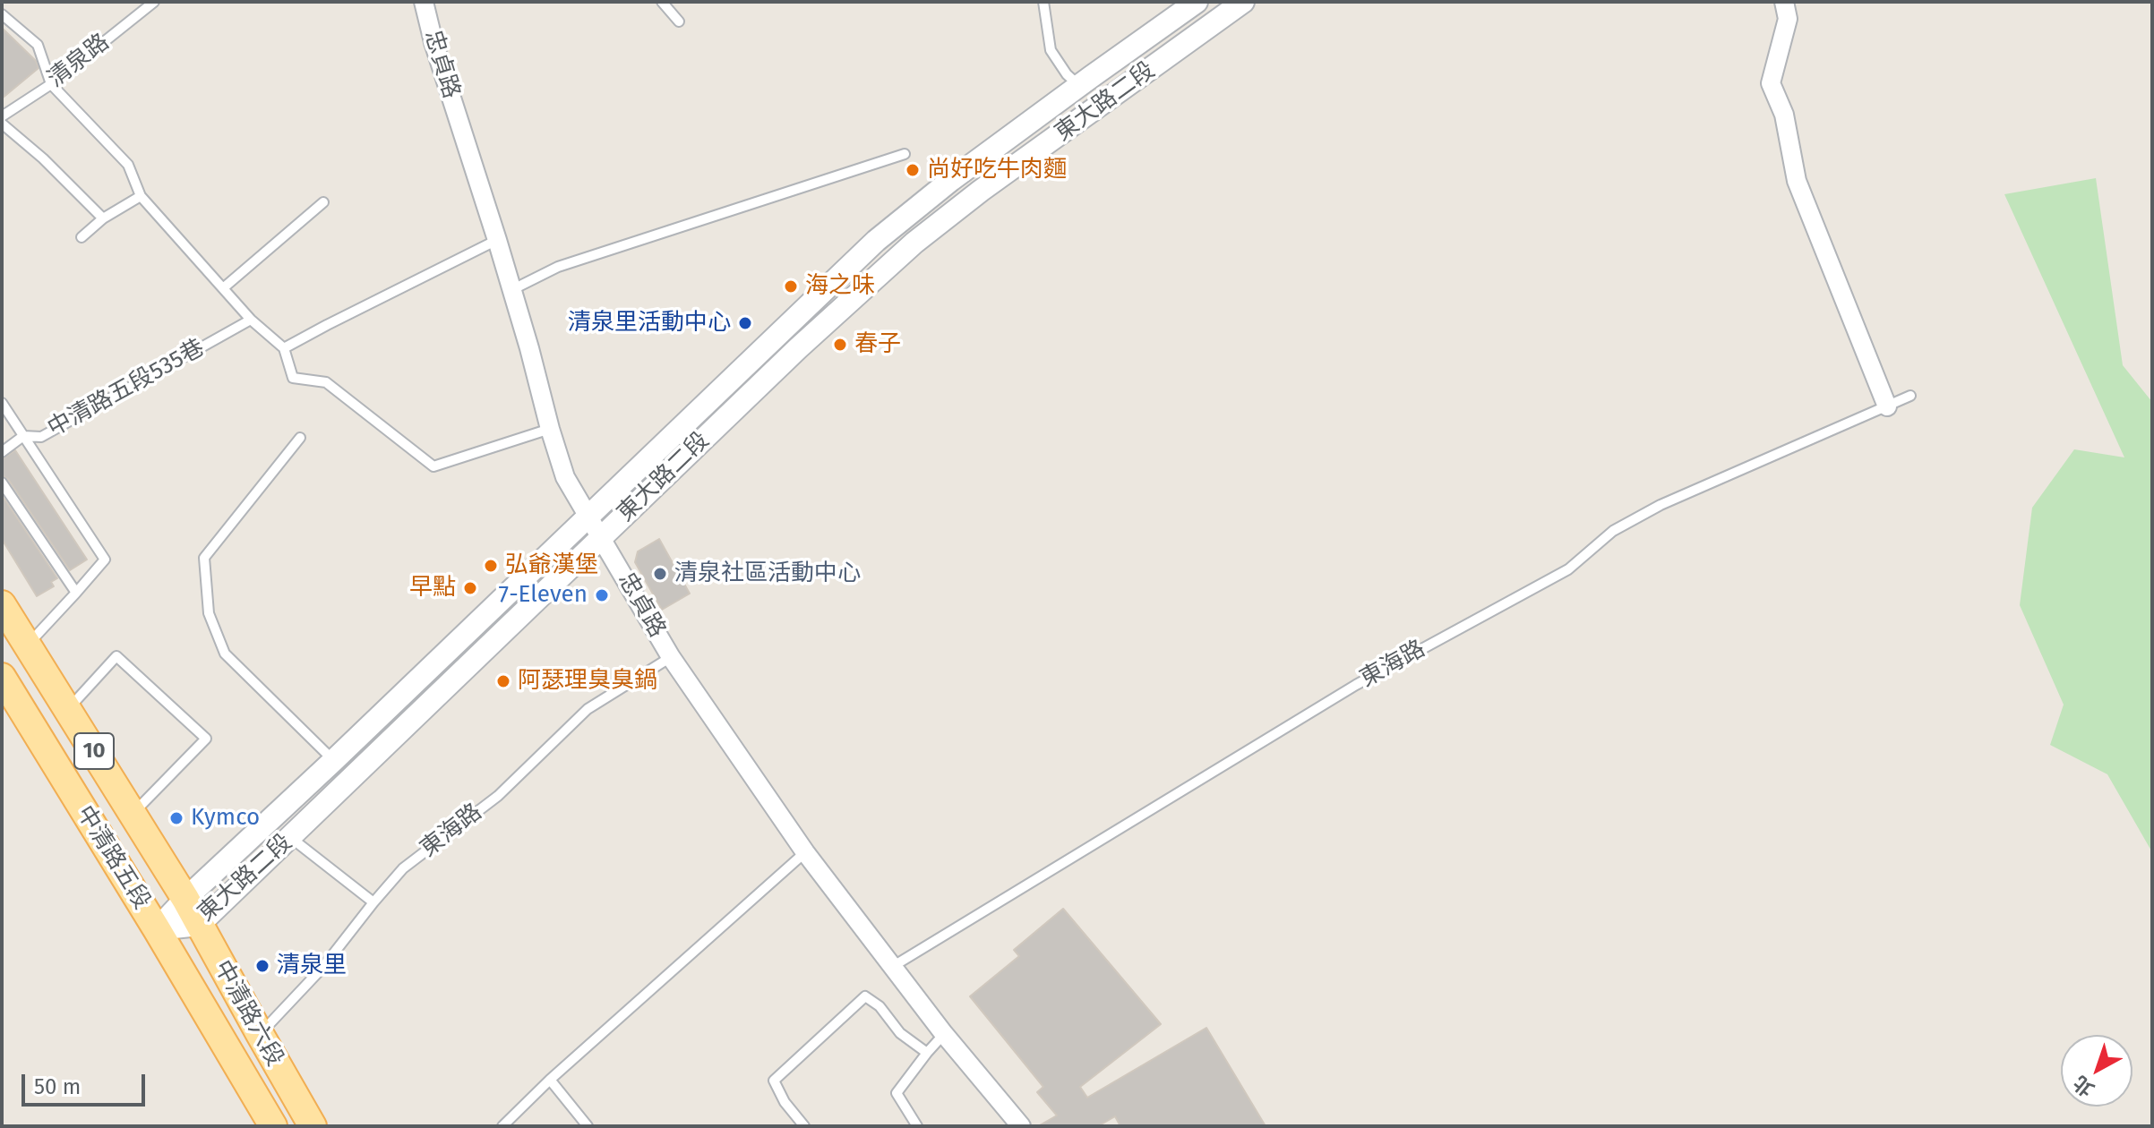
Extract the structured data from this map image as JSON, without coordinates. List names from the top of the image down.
{
  "streets": {
    "main road": ["10", "中清路五段", "中清路六段"],
    "street": ["忠貞路", "東大路二段"],
    "lane": ["清泉路", "中清路五段535巷", "東海路"]
  },
  "crossings": [
    ["忠貞路", "東大路二段"],
    ["忠貞路", "東海路"],
    ["東大路二段", "中清路五段"],
    ["東大路二段", "中清路六段"],
    ["東海路", "中清路六段"],
    ["中清路五段", "中清路六段"]
  ],
  "places": [
    "尚好吃牛肉麵",
    "海之味",
    "清泉里活動中心",
    "春子",
    "弘爺漢堡",
    "清泉社區活動中心",
    "早點",
    "7-Eleven",
    "阿瑟理臭臭鍋",
    "Kymco",
    "清泉里"
  ],
  "scale_bar": "50 m",
  "north": "bottom left"
}
